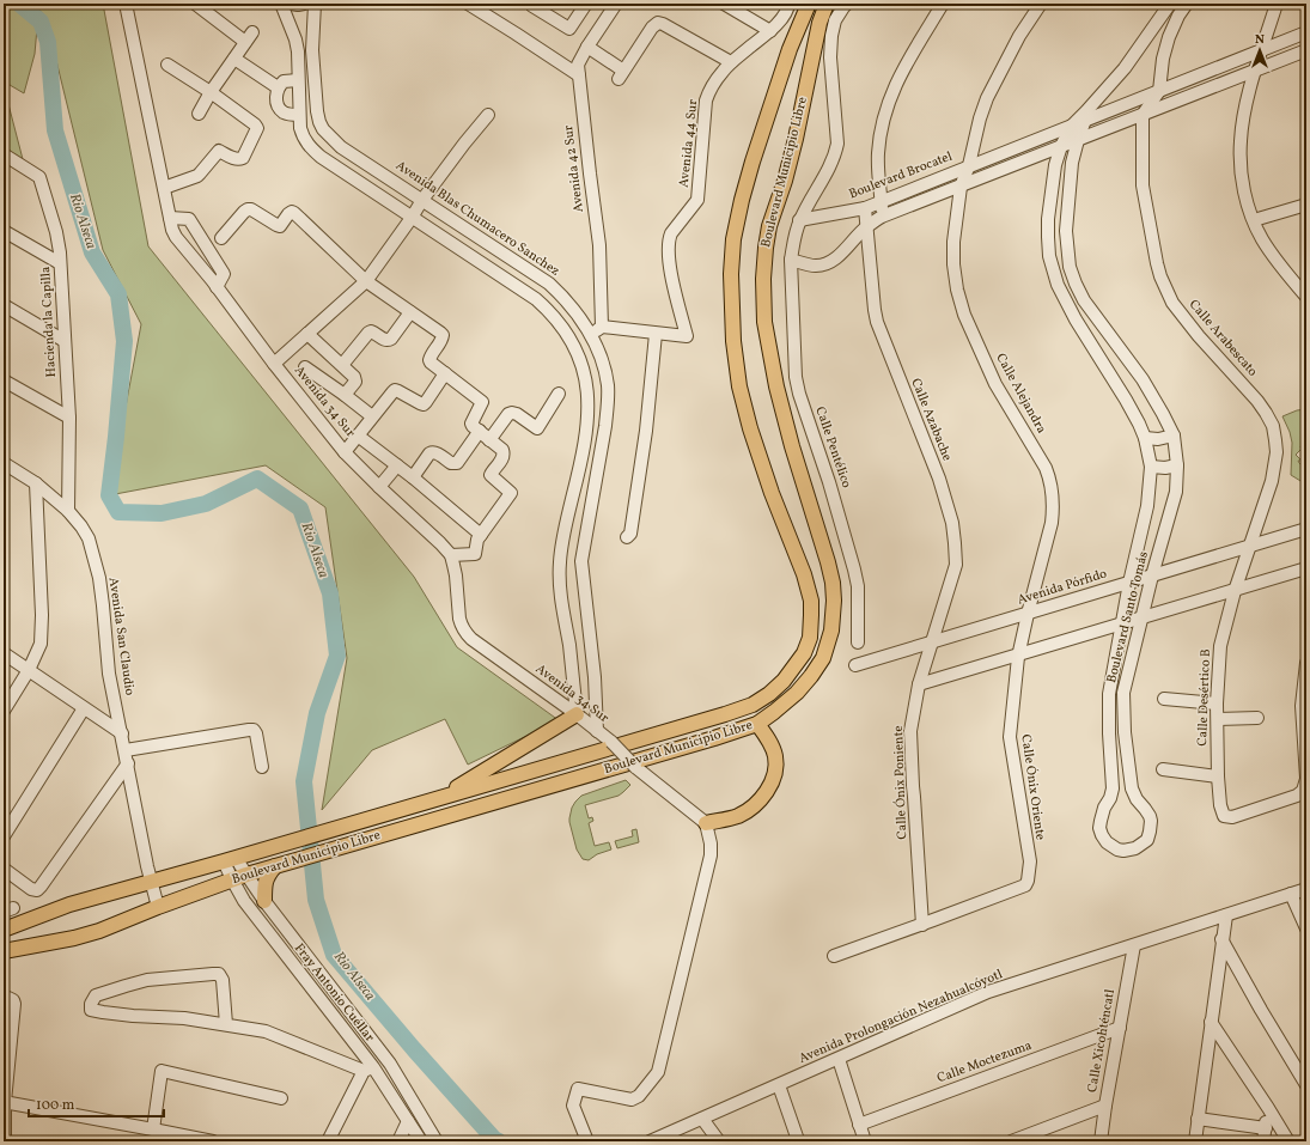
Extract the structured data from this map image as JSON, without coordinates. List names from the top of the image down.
{
  "streets": {
    "main road": ["Boulevard Municipio Libre"],
    "street": [
      "Avenida 44 Sur",
      "Avenida 42 Sur",
      "Boulevard Brocatel",
      "Avenida Blas Chumacero Sanchez",
      "Hacienda la Capilla",
      "Calle Arabescato",
      "Calle Alejandra",
      "Avenida 34 Sur",
      "Calle Azabache",
      "Calle Pentélico",
      "Avenida Pórfido",
      "Boulevard Santo Tomás",
      "Avenida San Claudio",
      "Calle Desértico B",
      "Calle Ónix Poniente",
      "Calle Ónix Oriente",
      "Fray Antonio Cuéllar",
      "Avenida Prolongación Nezahualcóyotl",
      "Calle Xicohténcatl",
      "Calle Moctezuma"
    ]
  },
  "crossings": [
    ["Boulevard Municipio Libre", "Avenida San Claudio"],
    ["Boulevard Municipio Libre", "Fray Antonio Cuéllar"],
    ["Boulevard Brocatel", "Calle Alejandra"],
    ["Boulevard Brocatel", "Calle Azabache"],
    ["Boulevard Brocatel", "Boulevard Santo Tomás"],
    ["Avenida Blas Chumacero Sanchez", "Avenida 34 Sur"],
    ["Hacienda la Capilla", "Avenida San Claudio"],
    ["Calle Arabescato", "Avenida Pórfido"],
    ["Calle Arabescato", "Calle Desértico B"],
    ["Calle Alejandra", "Avenida Pórfido"],
    ["Calle Alejandra", "Calle Ónix Oriente"],
    ["Calle Azabache", "Avenida Pórfido"],
    ["Calle Azabache", "Calle Ónix Poniente"],
    ["Avenida Pórfido", "Boulevard Santo Tomás"],
    ["Avenida Pórfido", "Calle Desértico B"],
    ["Avenida Pórfido", "Calle Ónix Poniente"],
    ["Avenida Pórfido", "Calle Ónix Oriente"],
    ["Calle Ónix Poniente", "Calle Ónix Oriente"],
    ["Avenida Prolongación Nezahualcóyotl", "Calle Xicohténcatl"],
    ["Calle Xicohténcatl", "Calle Moctezuma"]
  ],
  "water": ["Rio Alseca"],
  "scale_bar": "100 m",
  "north": "top"
}
